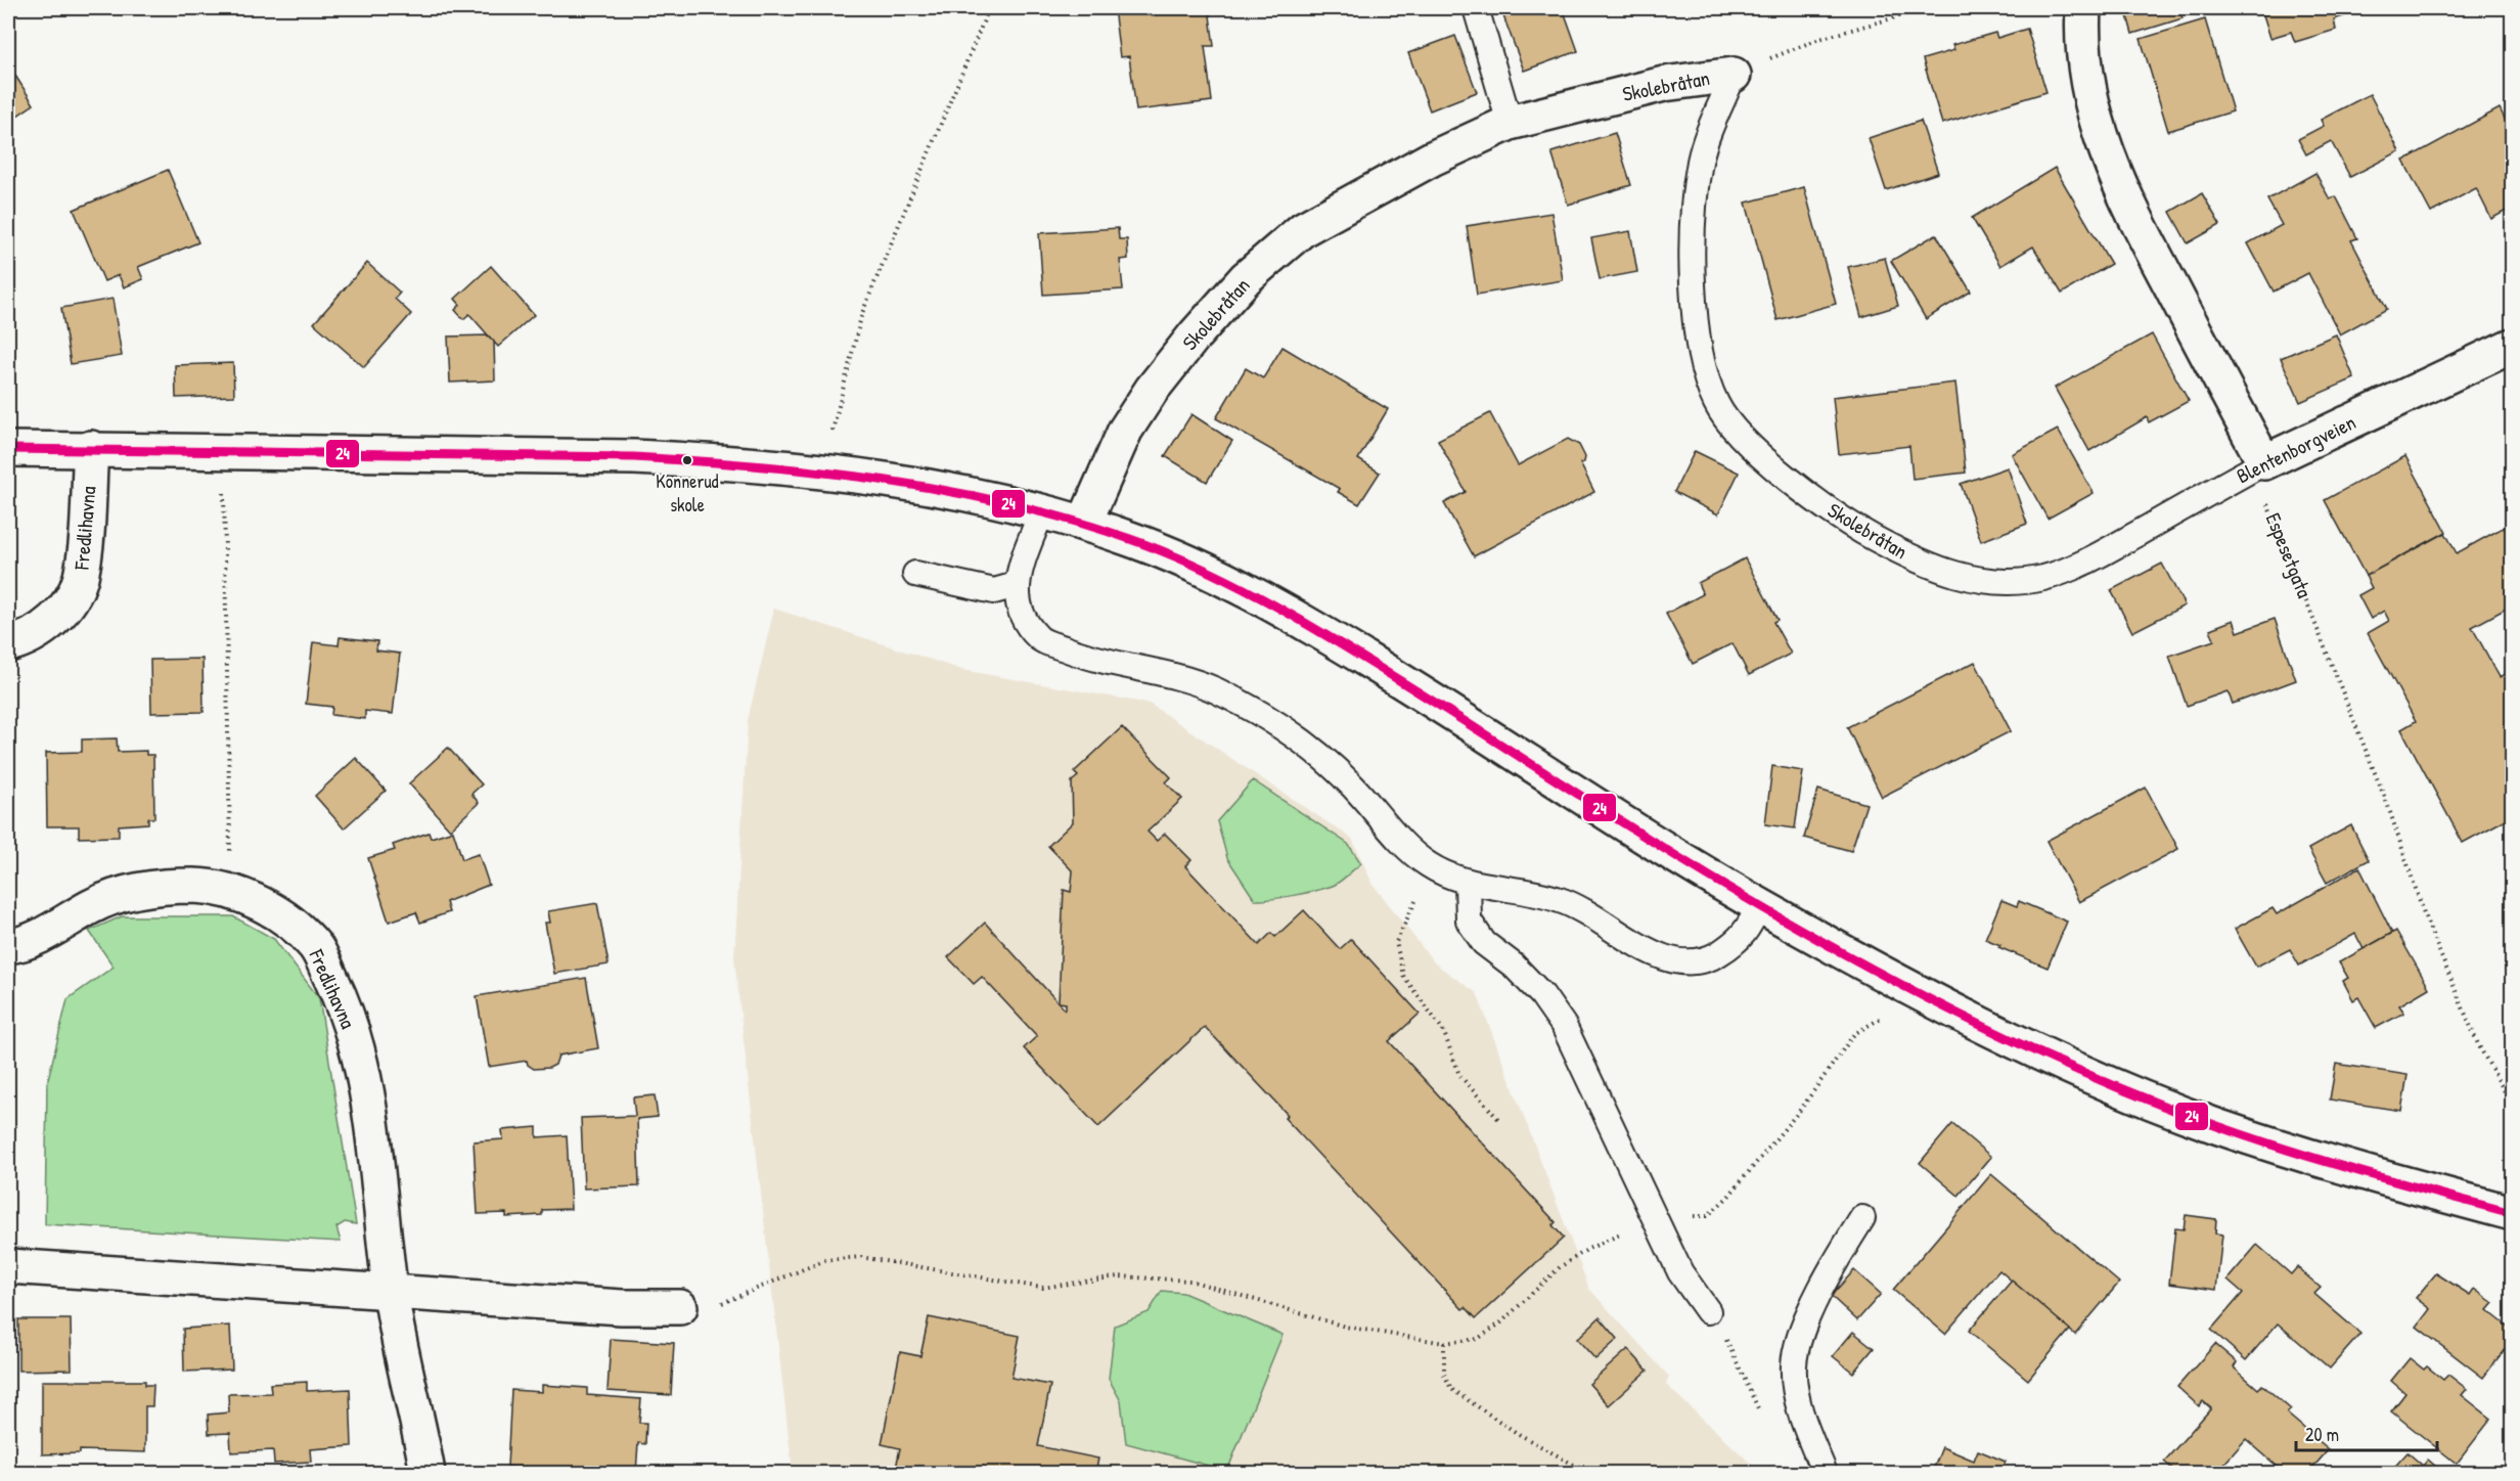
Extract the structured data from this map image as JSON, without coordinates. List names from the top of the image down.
{
  "streets": {
    "street": ["Skolebråtan", "Blentenborgveien", "Fredlihavna"],
    "path": ["Espesetgata"]
  },
  "crossings": [
    ["Skolebråtan", "Blentenborgveien"],
    ["Blentenborgveien", "Espesetgata"]
  ],
  "places": ["Konnerud skole"],
  "lines": ["transit line 24"],
  "scale_bar": "20 m"
}
